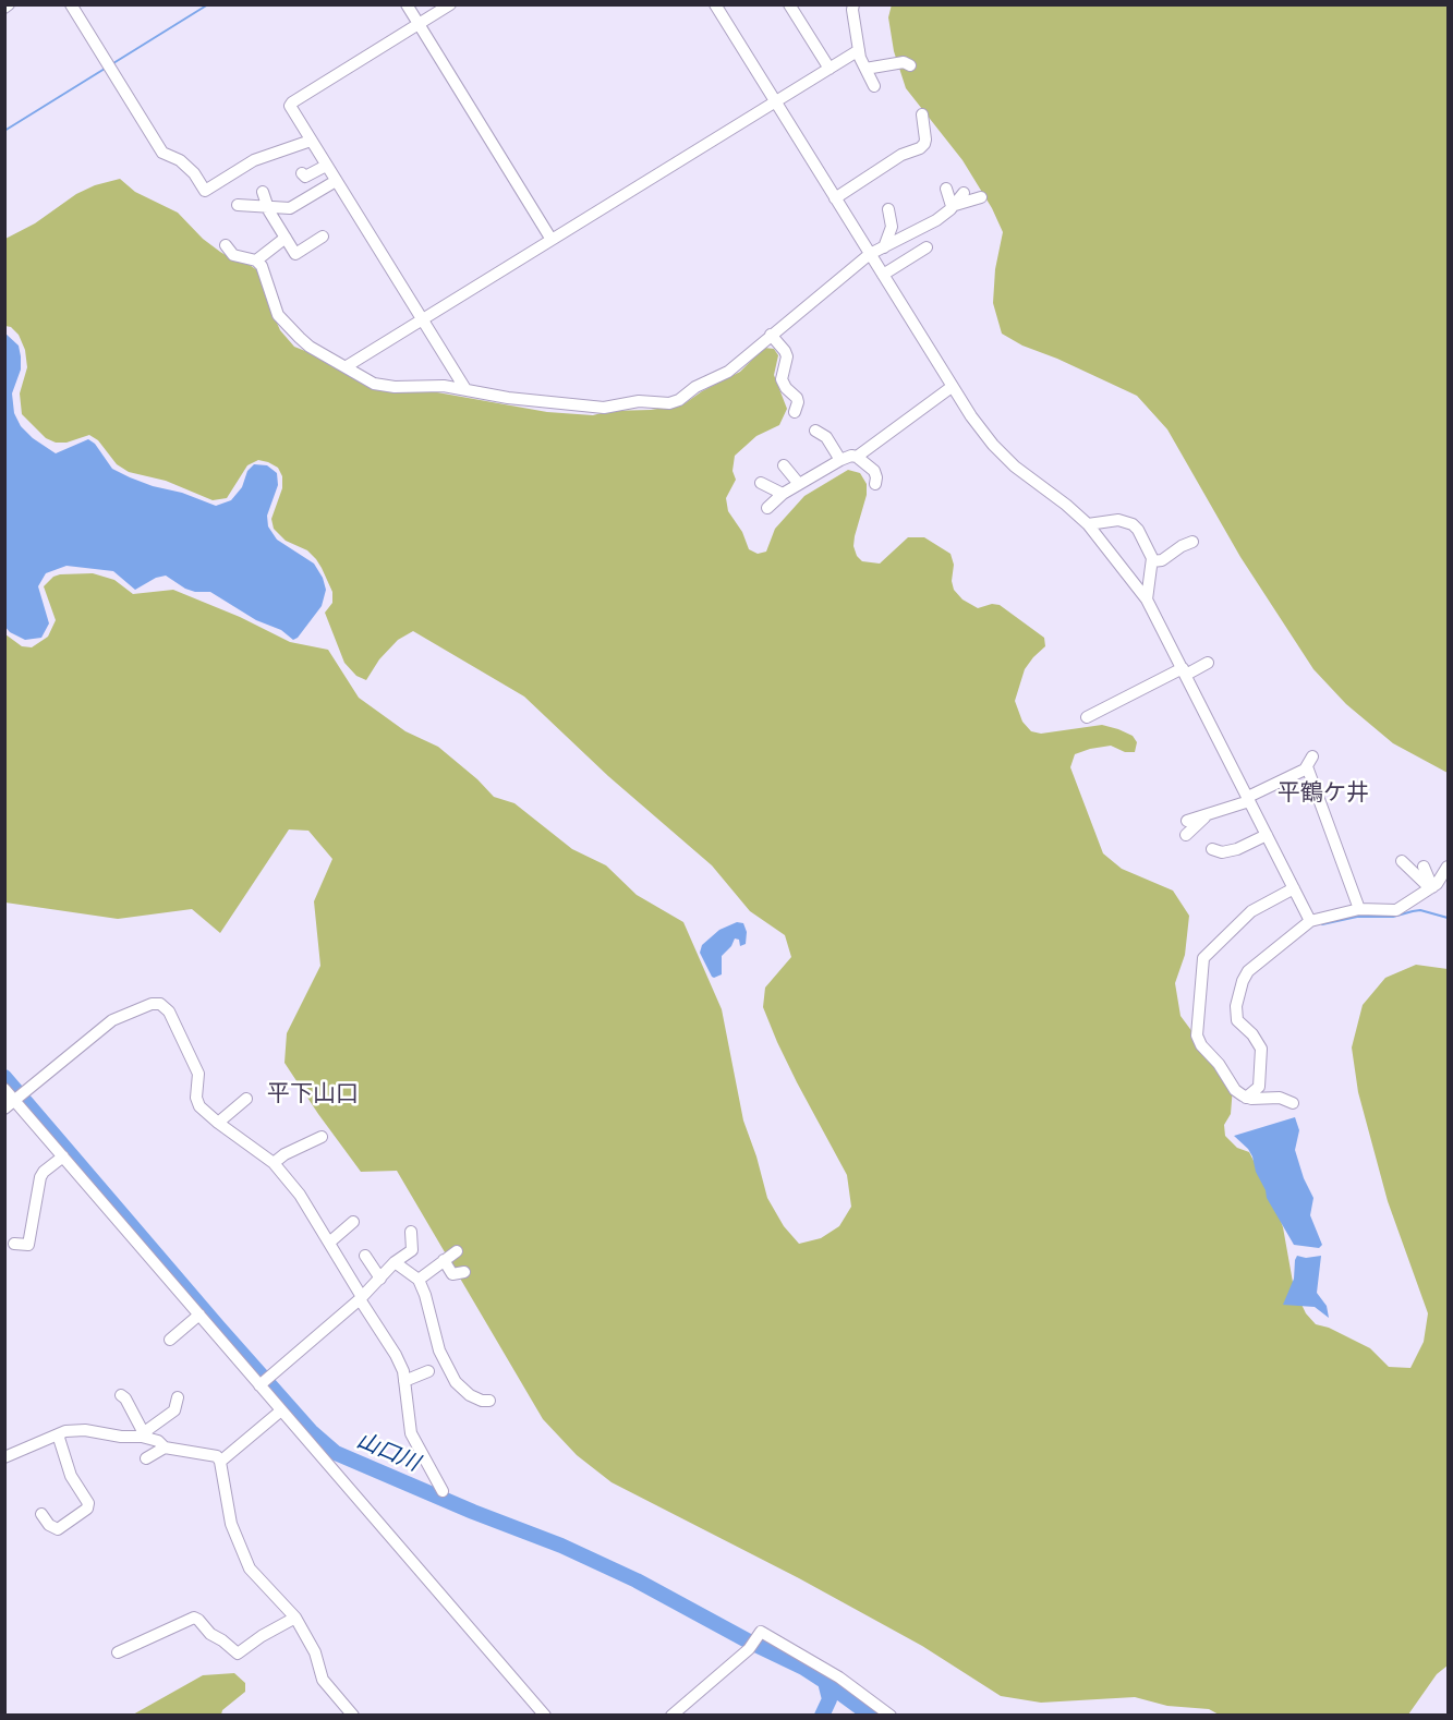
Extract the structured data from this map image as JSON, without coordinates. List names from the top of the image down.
{
  "districts": ["平鶴ケ井", "平下山口"],
  "water": ["山口川"]
}
